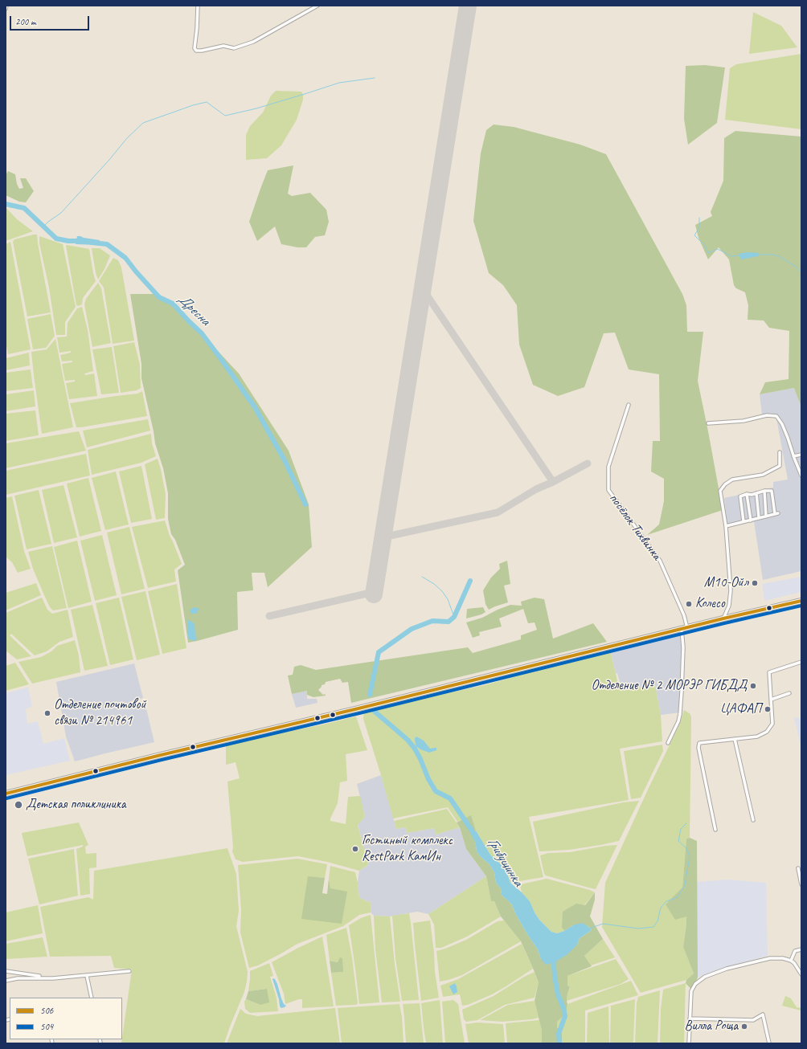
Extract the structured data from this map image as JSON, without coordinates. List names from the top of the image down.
{
  "streets": {
    "street": ["посёлок Тихвинка"]
  },
  "water": ["Дресна", "Грибущинка"],
  "places": [
    "М10-Ойл",
    "Колесо",
    "Отделение № 2 МОРЭР ГИБДД",
    "ЦАФАП",
    "Отделение почтовой связи № 214961",
    "Детская поликлиника",
    "Гостиный комплекс RestPark КамИн",
    "Вилла Роща"
  ],
  "lines": ["transit line 506", "transit line 504"],
  "legend": ["506", "504"],
  "scale_bar": "200 m"
}
